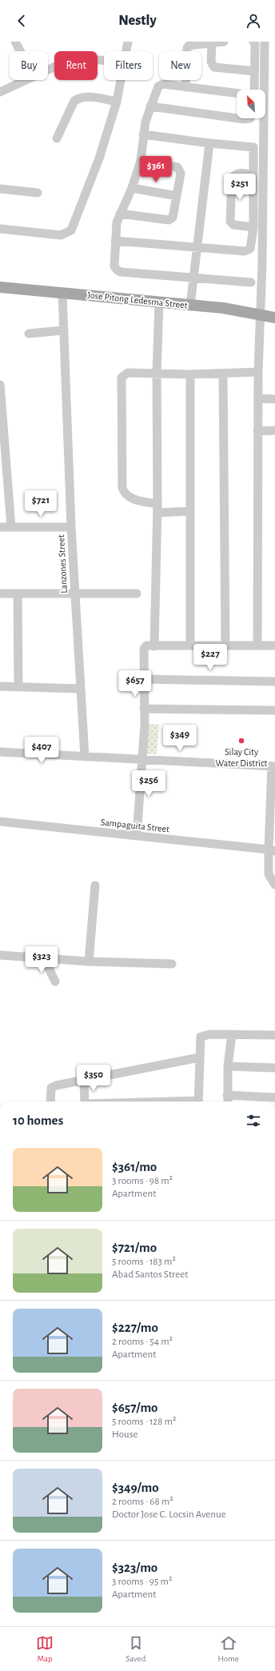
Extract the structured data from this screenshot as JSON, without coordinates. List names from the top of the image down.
{
  "streets": {
    "main road": ["Jose Pitong Ledesma Street"],
    "street": ["Lanzones Street", "Sampaguita Street"]
  },
  "crossings": [
    ["Jose Pitong Ledesma Street", "Lanzones Street"]
  ],
  "places": ["Silay City Water District"],
  "north": "top left",
  "page": {
    "header": "Nestly",
    "chip": [
      "Buy",
      "Rent",
      "Filters",
      "New"
    ],
    "price": [
      "$361",
      "$251",
      "$721",
      "$227",
      "$657",
      "$349",
      "$407",
      "$256",
      "$323",
      "$350"
    ],
    "heading": "10 homes",
    "list": [
      {
        "name": "$361/mo",
        "note": "3 rooms · 98 m² · Apartment"
      },
      {
        "name": "$721/mo",
        "note": "5 rooms · 183 m² · Abad Santos Street"
      },
      {
        "name": "$227/mo",
        "note": "2 rooms · 54 m² · Apartment"
      },
      {
        "name": "$657/mo",
        "note": "5 rooms · 128 m² · House"
      },
      {
        "name": "$349/mo",
        "note": "2 rooms · 68 m² · Doctor Jose C. Locsin Avenue"
      },
      {
        "name": "$323/mo",
        "note": "3 rooms · 95 m² · Apartment"
      }
    ],
    "tabs": ["Map", "Saved", "Home"]
  }
}
